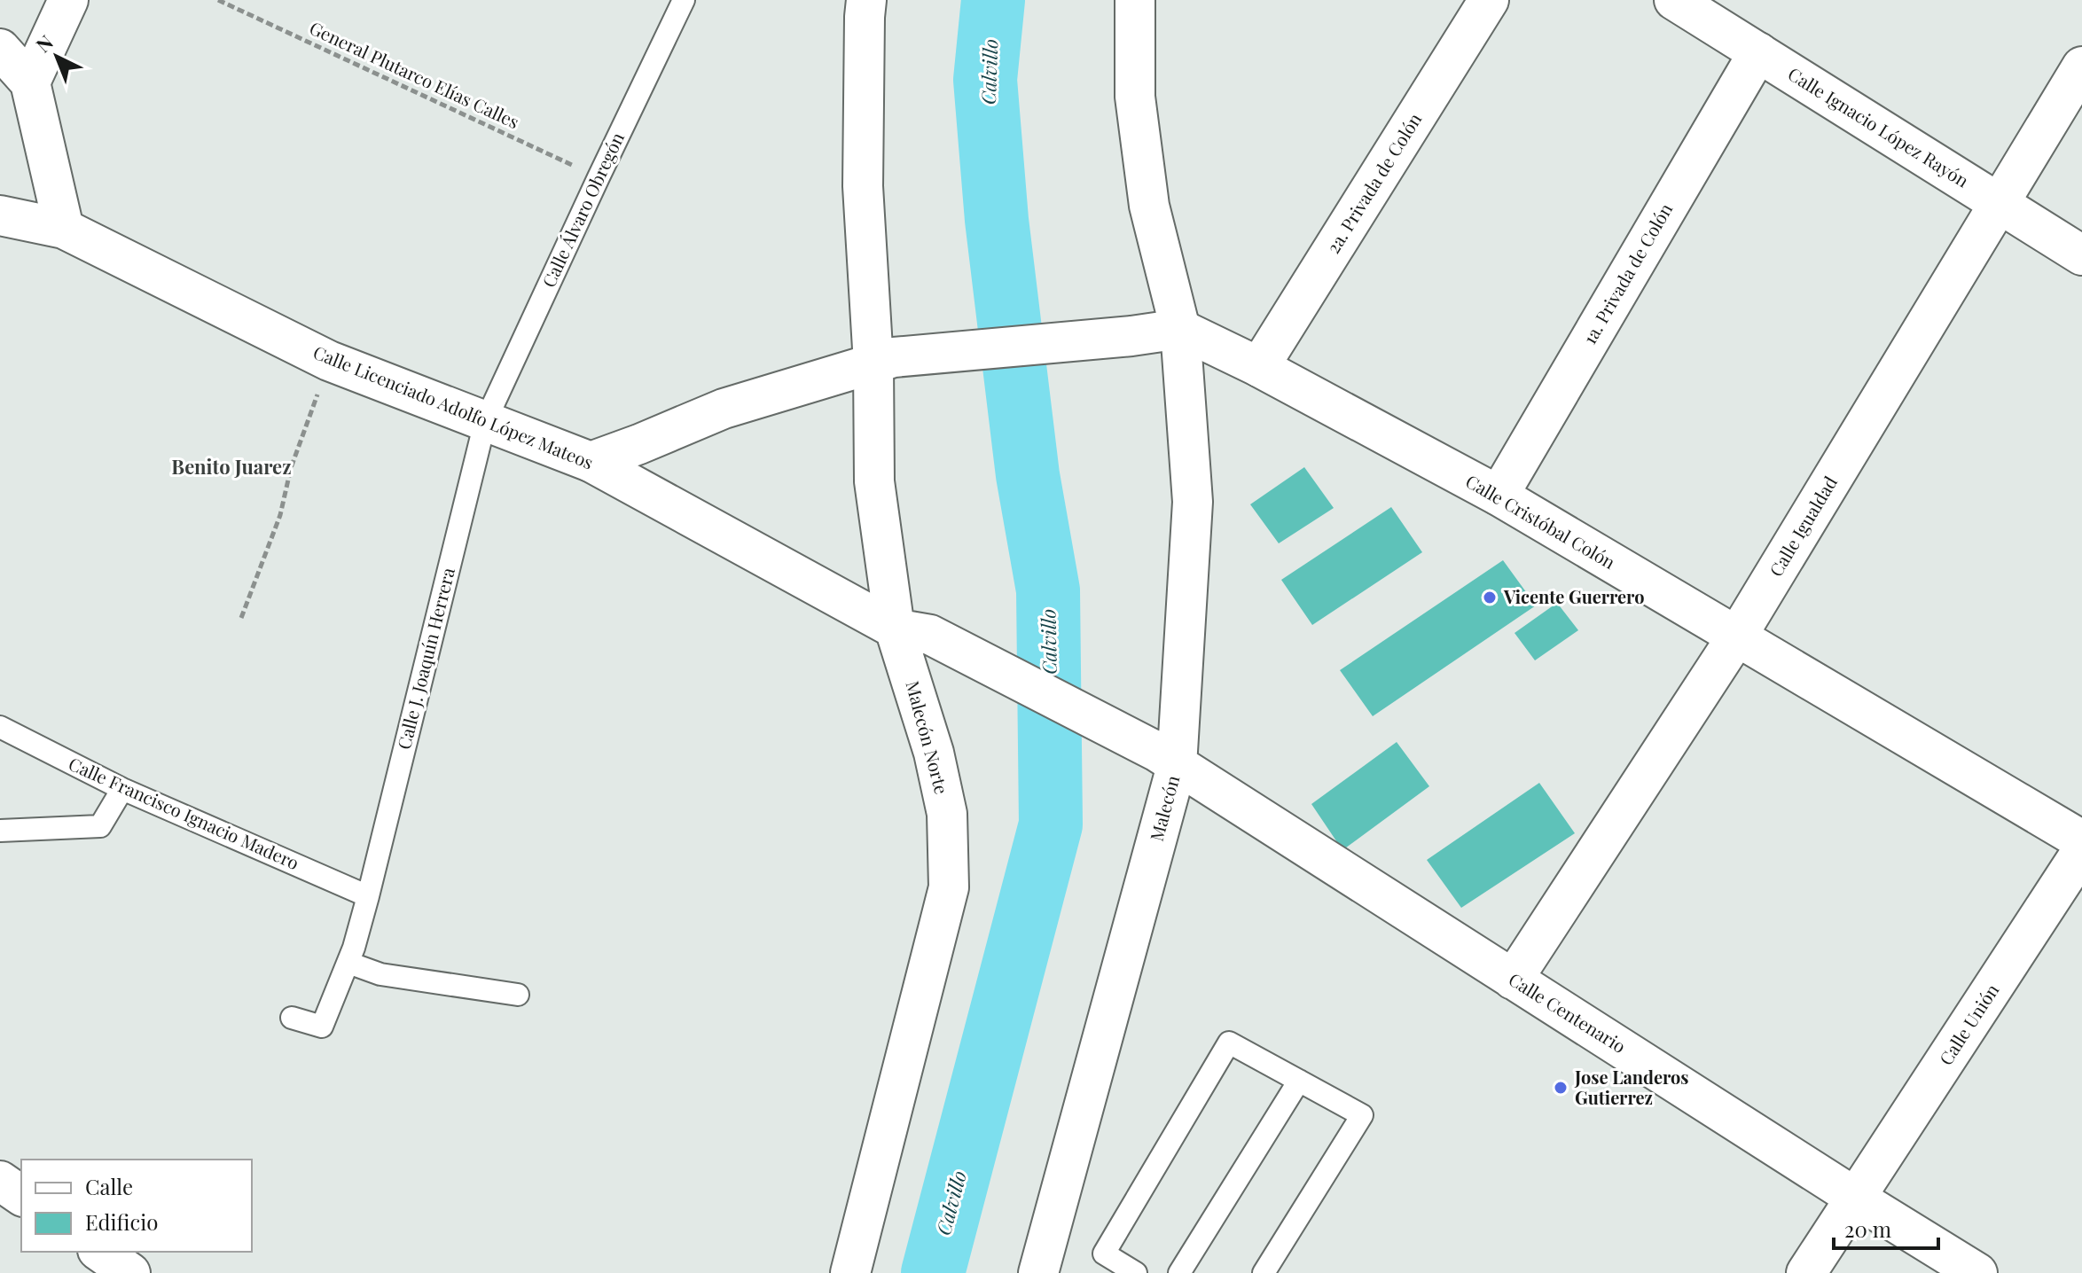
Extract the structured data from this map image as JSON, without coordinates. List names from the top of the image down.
{
  "streets": {
    "street": [
      "Calle Ignacio López Rayón",
      "2a. Privada de Colón",
      "1a. Privada de Colón",
      "Calle Licenciado Adolfo López Mateos",
      "Calle Cristóbal Colón",
      "Calle Igualdad",
      "Malecón Norte",
      "Malecón",
      "Calle Centenario",
      "Calle Unión"
    ],
    "lane": ["Calle Álvaro Obregón", "Calle J. Joaquín Herrera", "Calle Francisco Ignacio Madero"],
    "path": ["General Plutarco Elías Calles"]
  },
  "crossings": [
    ["General Plutarco Elías Calles", "Calle Álvaro Obregón"],
    ["Calle Ignacio López Rayón", "1a. Privada de Colón"],
    ["Calle Ignacio López Rayón", "Calle Igualdad"],
    ["2a. Privada de Colón", "Calle Cristóbal Colón"],
    ["Calle Álvaro Obregón", "Calle Licenciado Adolfo López Mateos"],
    ["Calle Álvaro Obregón", "Calle J. Joaquín Herrera"],
    ["1a. Privada de Colón", "Calle Cristóbal Colón"],
    ["Calle Licenciado Adolfo López Mateos", "Calle J. Joaquín Herrera"],
    ["Calle Licenciado Adolfo López Mateos", "Malecón Norte"],
    ["Calle Licenciado Adolfo López Mateos", "Malecón"],
    ["Calle Licenciado Adolfo López Mateos", "Calle Centenario"],
    ["Calle Cristóbal Colón", "Calle Igualdad"],
    ["Calle Cristóbal Colón", "Malecón"],
    ["Calle Igualdad", "Calle Centenario"],
    ["Calle J. Joaquín Herrera", "Calle Francisco Ignacio Madero"],
    ["Malecón", "Calle Centenario"],
    ["Calle Centenario", "Calle Unión"]
  ],
  "districts": ["Benito Juarez"],
  "water": ["Calvillo"],
  "places": ["Vicente Guerrero", "Jose Landeros Gutierrez"],
  "legend": ["Calle", "Edificio"],
  "scale_bar": "20 m",
  "north": "top left"
}
